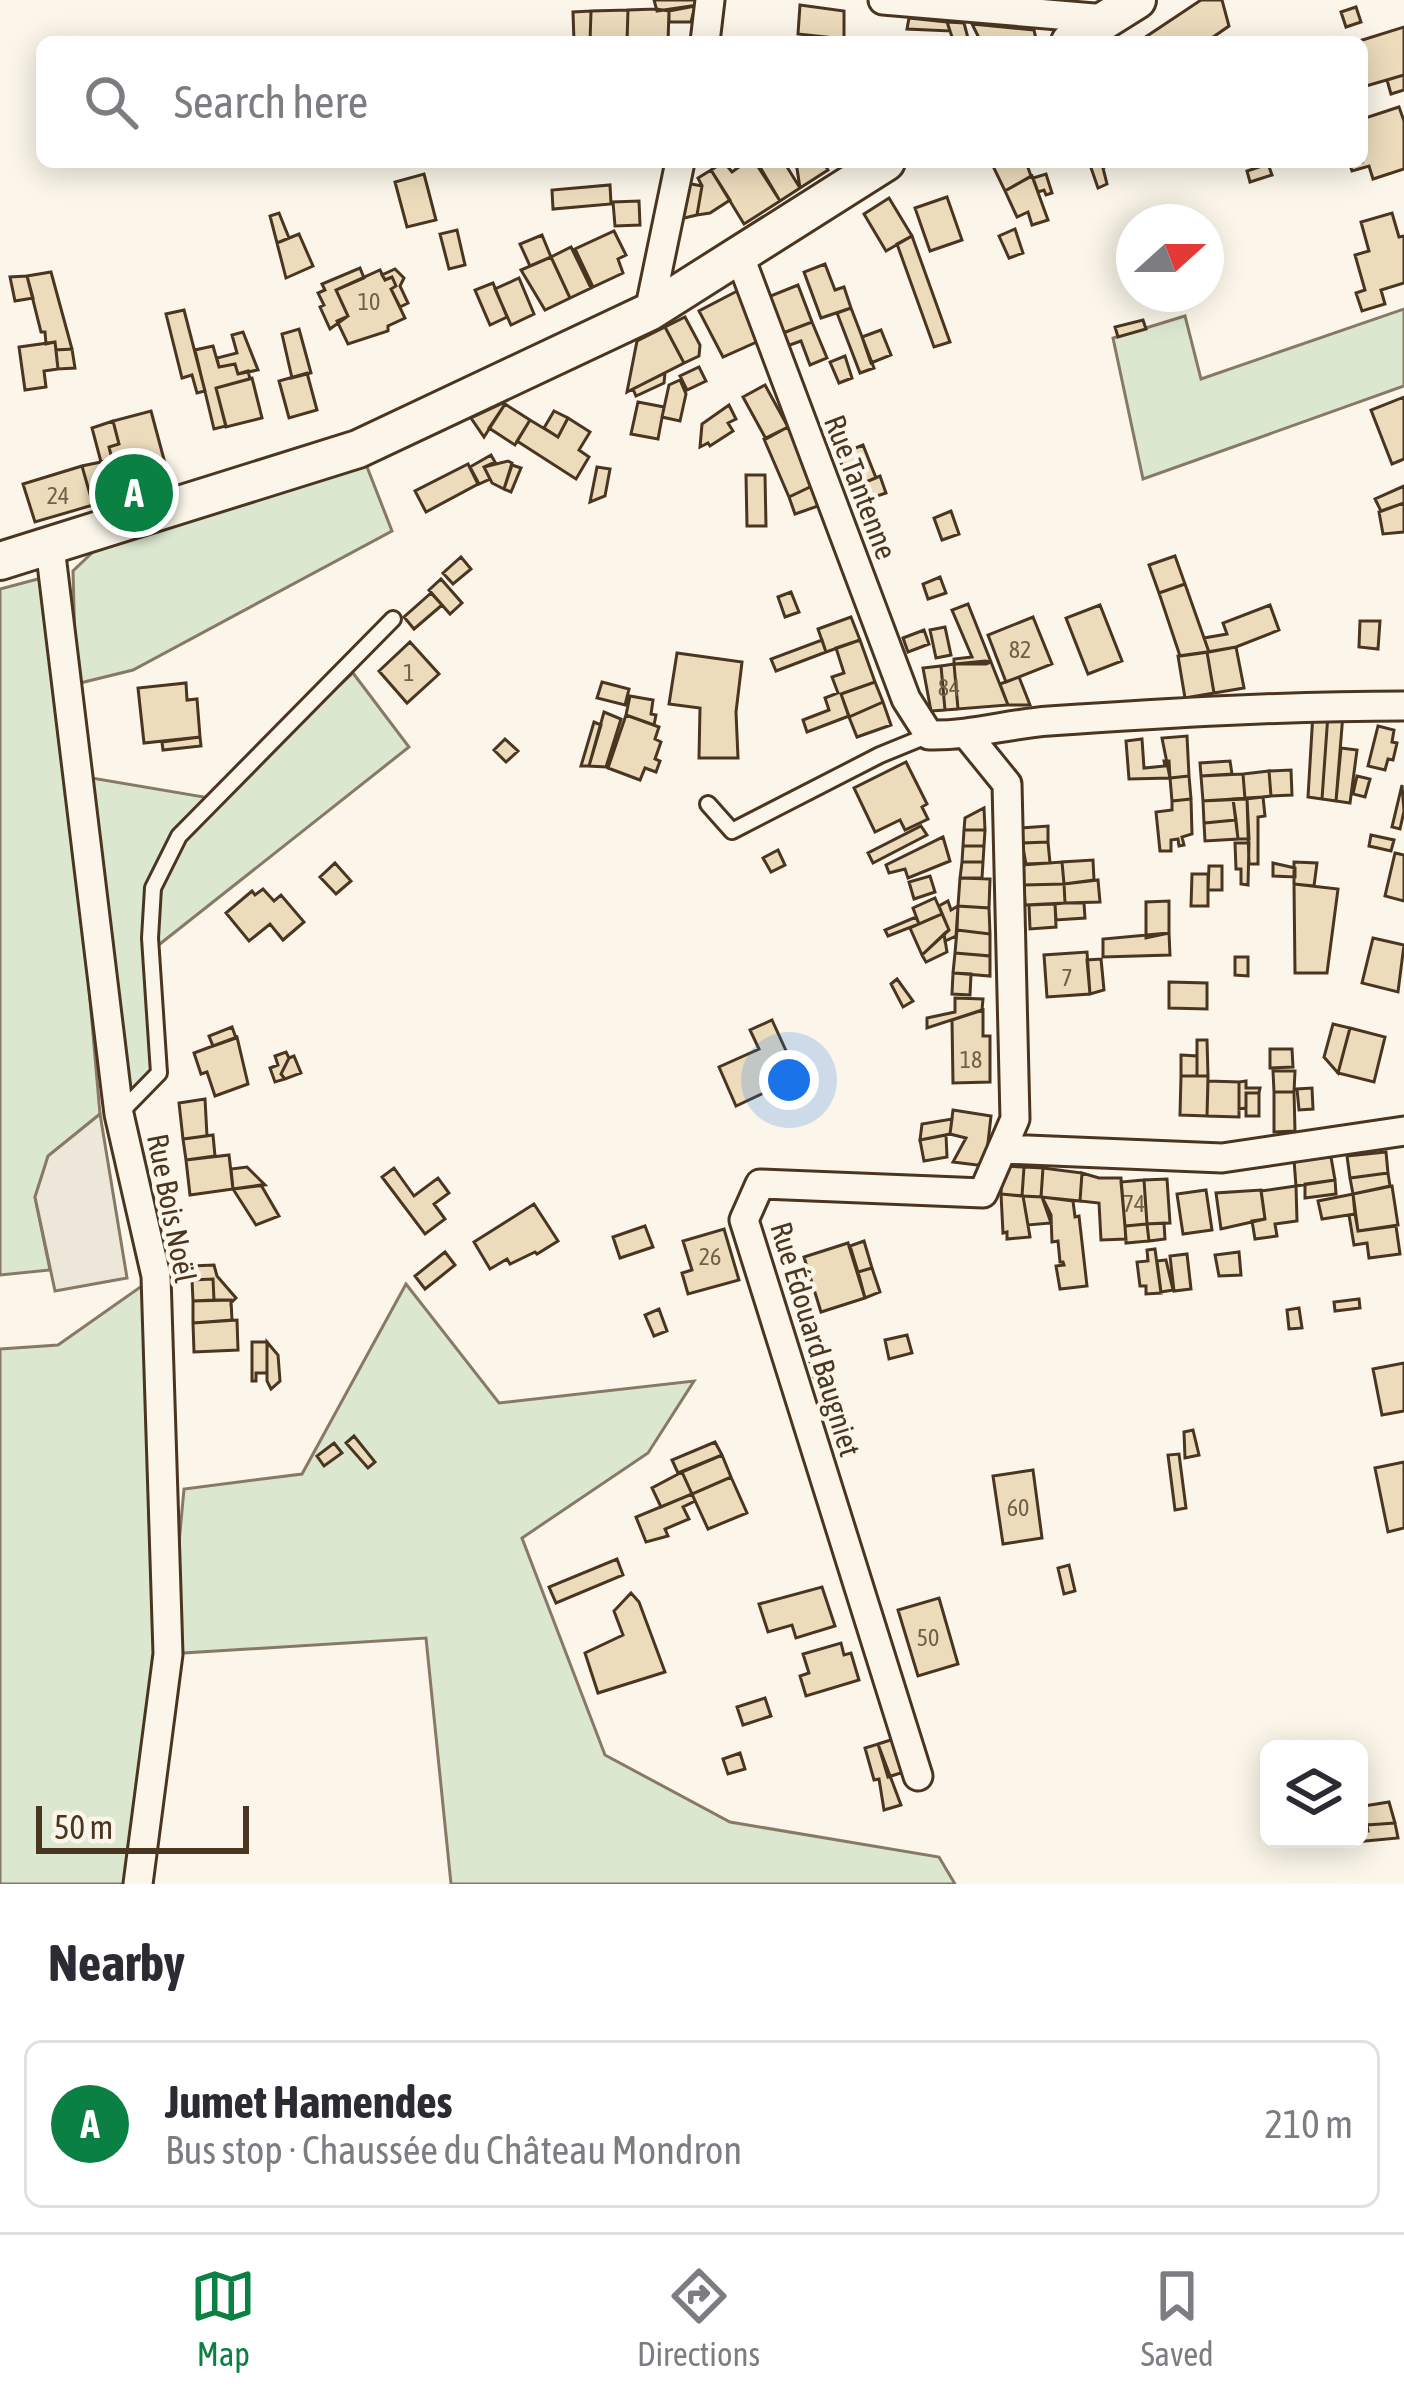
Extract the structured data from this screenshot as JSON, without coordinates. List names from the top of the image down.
{
  "streets": {
    "street": ["Rue Tantenne", "Rue Bois Noël", "Rue Édouard Baugniet"]
  },
  "house_numbers": [
    "10",
    "24",
    "82",
    "1",
    "84",
    "7",
    "18",
    "74",
    "26",
    "60",
    "50"
  ],
  "scale_bar": "50 m",
  "north": "right",
  "page": {
    "search": "Search here",
    "pins": "A",
    "scale": "50 m",
    "heading": "Nearby",
    "list": [
      {
        "mark": "A",
        "name": "Jumet Hamendes",
        "note": "Bus stop · Chaussée du Château Mondron",
        "value": "210 m"
      }
    ],
    "nav": ["Map", "Directions", "Saved"]
  }
}
